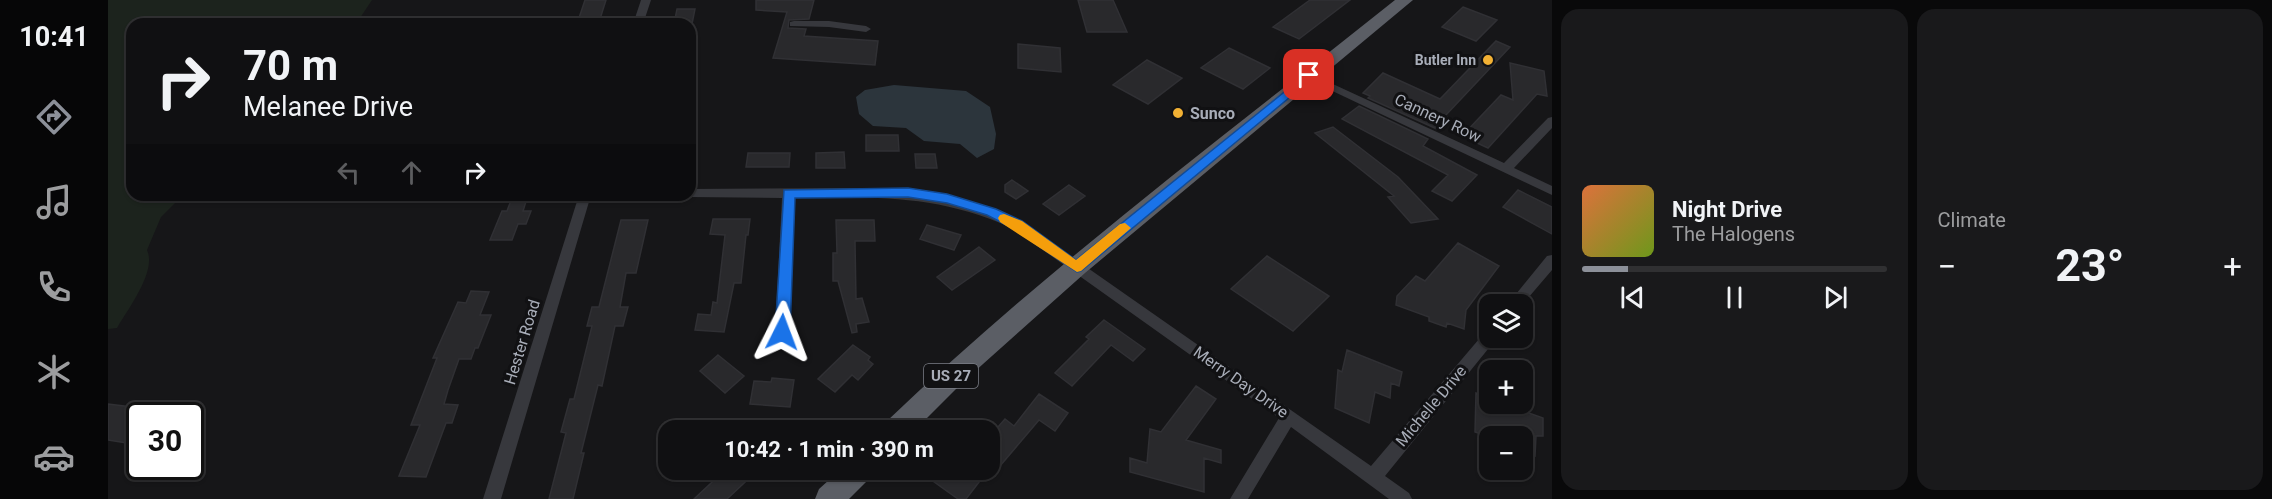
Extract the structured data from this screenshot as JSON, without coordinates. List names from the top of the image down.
{
  "streets": {
    "highway": ["US 27"],
    "street": [
      "Cannery Row",
      "Hester Road",
      "Merry Day Drive",
      "Michelle Drive"
    ]
  },
  "crossings": [
    ["Cannery Row", "US 27"],
    ["US 27", "Merry Day Drive"],
    ["Merry Day Drive", "Michelle Drive"]
  ],
  "places": ["Butler Inn", "Sunco"],
  "page": {
    "tabs": "10:41",
    "tile": "Climate",
    "turn": ["70 m", "Melanee Drive"],
    "song": ["Night Drive", "The Halogens"],
    "heat": ["−", "23°", "+"],
    "map_buttons": ["+", "−"],
    "limit": "30",
    "trip": "10:42 · 1 min · 390 m"
  }
}
